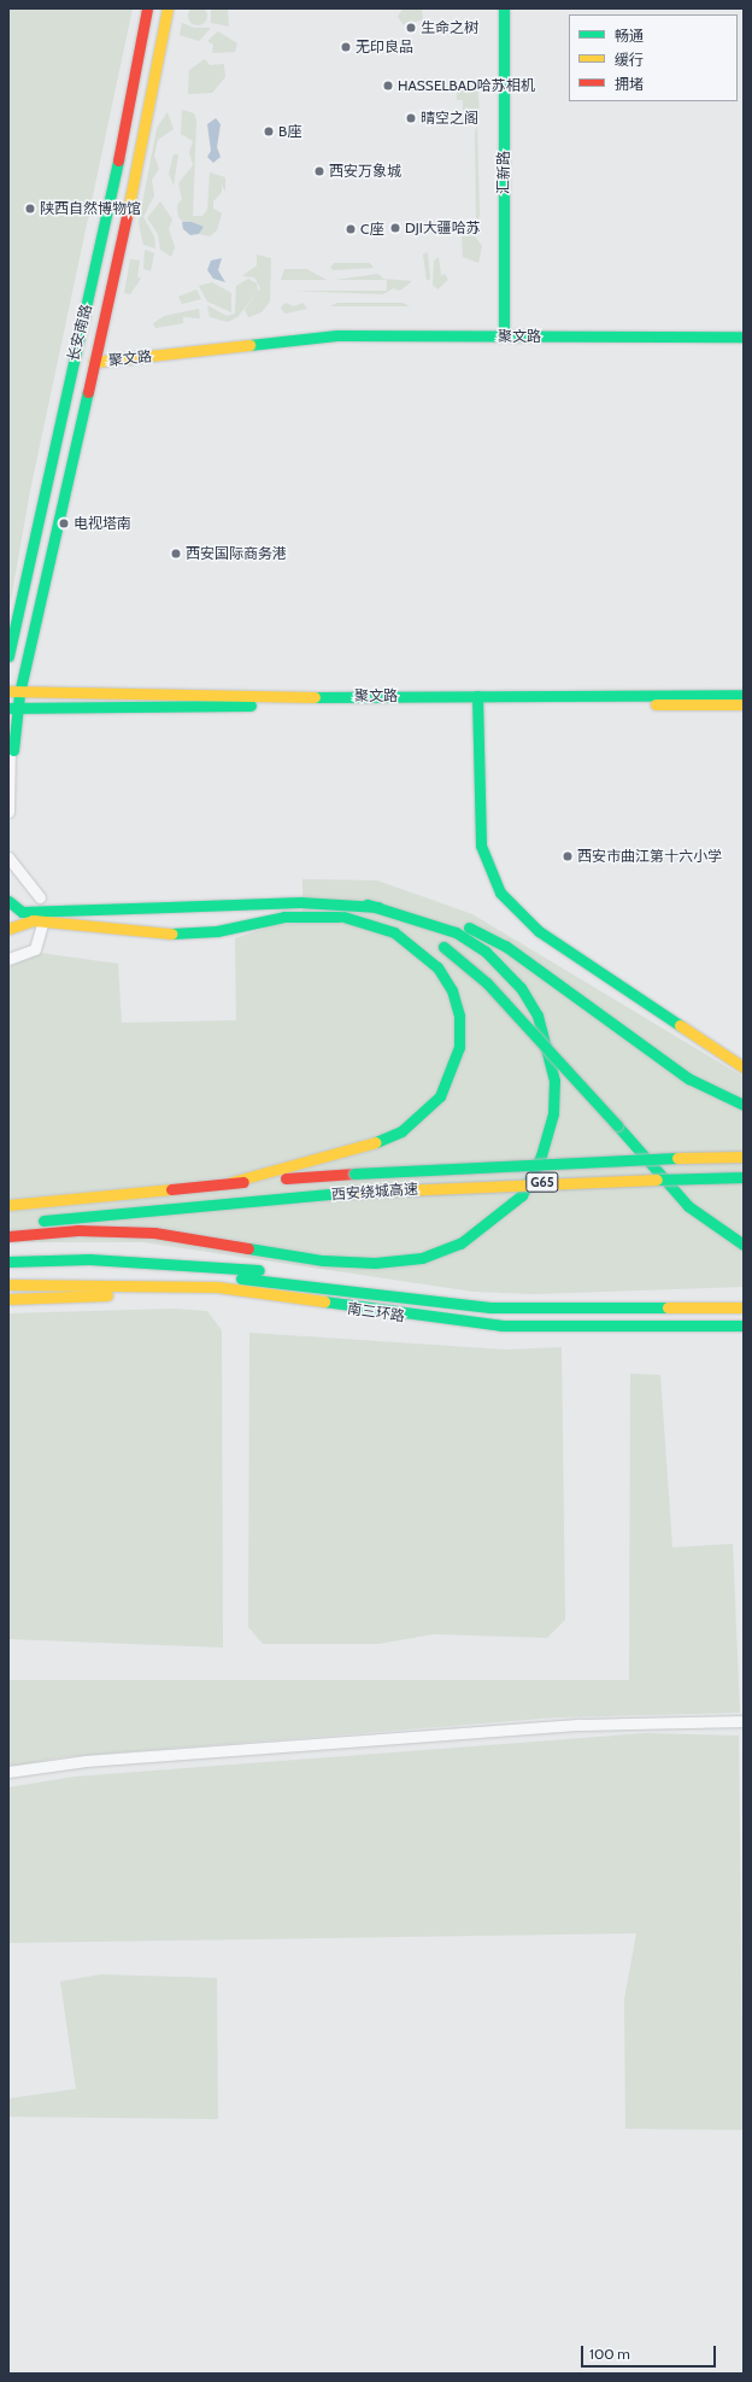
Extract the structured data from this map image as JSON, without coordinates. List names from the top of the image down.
{
  "streets": {
    "main road": [
      "汇新路",
      "长安南路",
      "聚文路",
      "G65",
      "西安绕城高速",
      "南三环路"
    ]
  },
  "crossings": [
    ["汇新路", "聚文路"]
  ],
  "places": [
    "生命之树",
    "无印良品",
    "HASSELBAD哈苏相机",
    "晴空之阁",
    "B座",
    "西安万象城",
    "陕西自然博物馆",
    "DJI大疆哈苏",
    "C座",
    "电视塔南",
    "西安国际商务港",
    "西安市曲江第十六小学"
  ],
  "legend": ["畅通", "缓行", "拥堵"],
  "scale_bar": "100 m"
}
